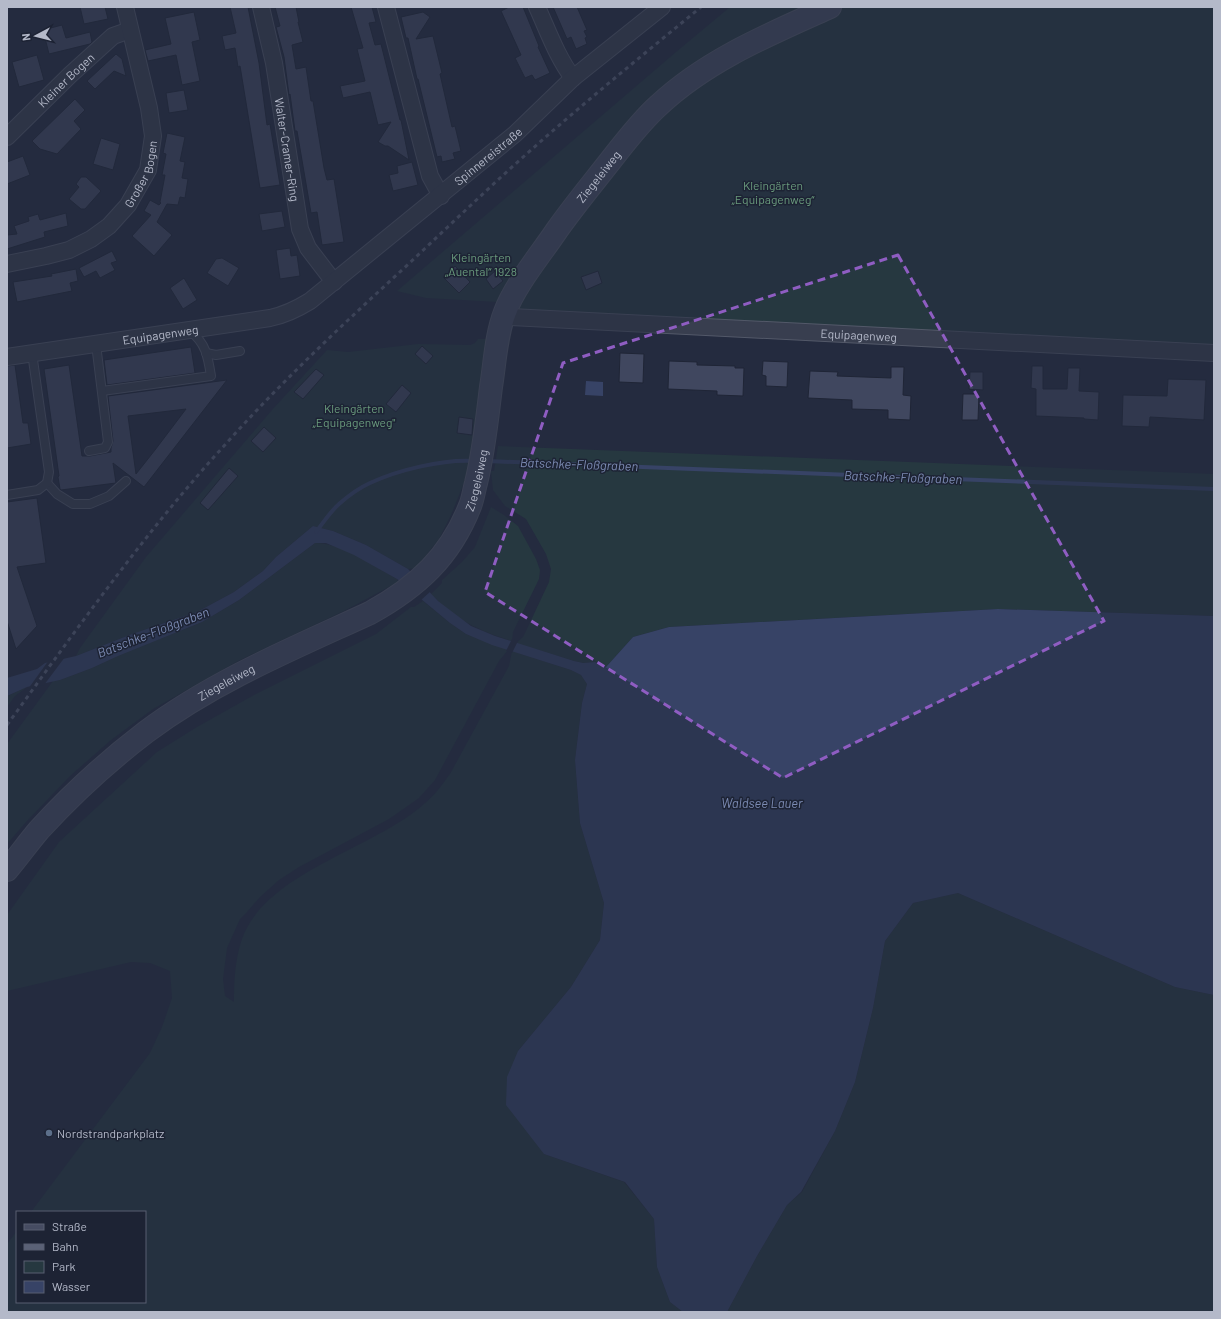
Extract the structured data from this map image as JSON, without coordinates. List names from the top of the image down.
{
  "streets": {
    "main road": ["Ziegeleiweg"],
    "street": [
      "Kleiner Bogen",
      "Walter-Cramer-Ring",
      "Spinnereistraße",
      "Großer Bogen",
      "Equipagenweg"
    ]
  },
  "crossings": [
    ["Kleiner Bogen", "Großer Bogen"],
    ["Walter-Cramer-Ring", "Spinnereistraße"],
    ["Spinnereistraße", "Equipagenweg"],
    ["Ziegeleiweg", "Equipagenweg"]
  ],
  "water": ["Batschke‐Floßgraben", "Waldsee Lauer"],
  "parks": ["Kleingärten „Equipagenweg“", "Kleingärten „Auental“ 1928", "Kleingärten „Equipagenweg\""],
  "places": ["Nordstrandparkplatz"],
  "legend": [
    "Straße",
    "Bahn",
    "Park",
    "Wasser"
  ],
  "north": "left"
}
